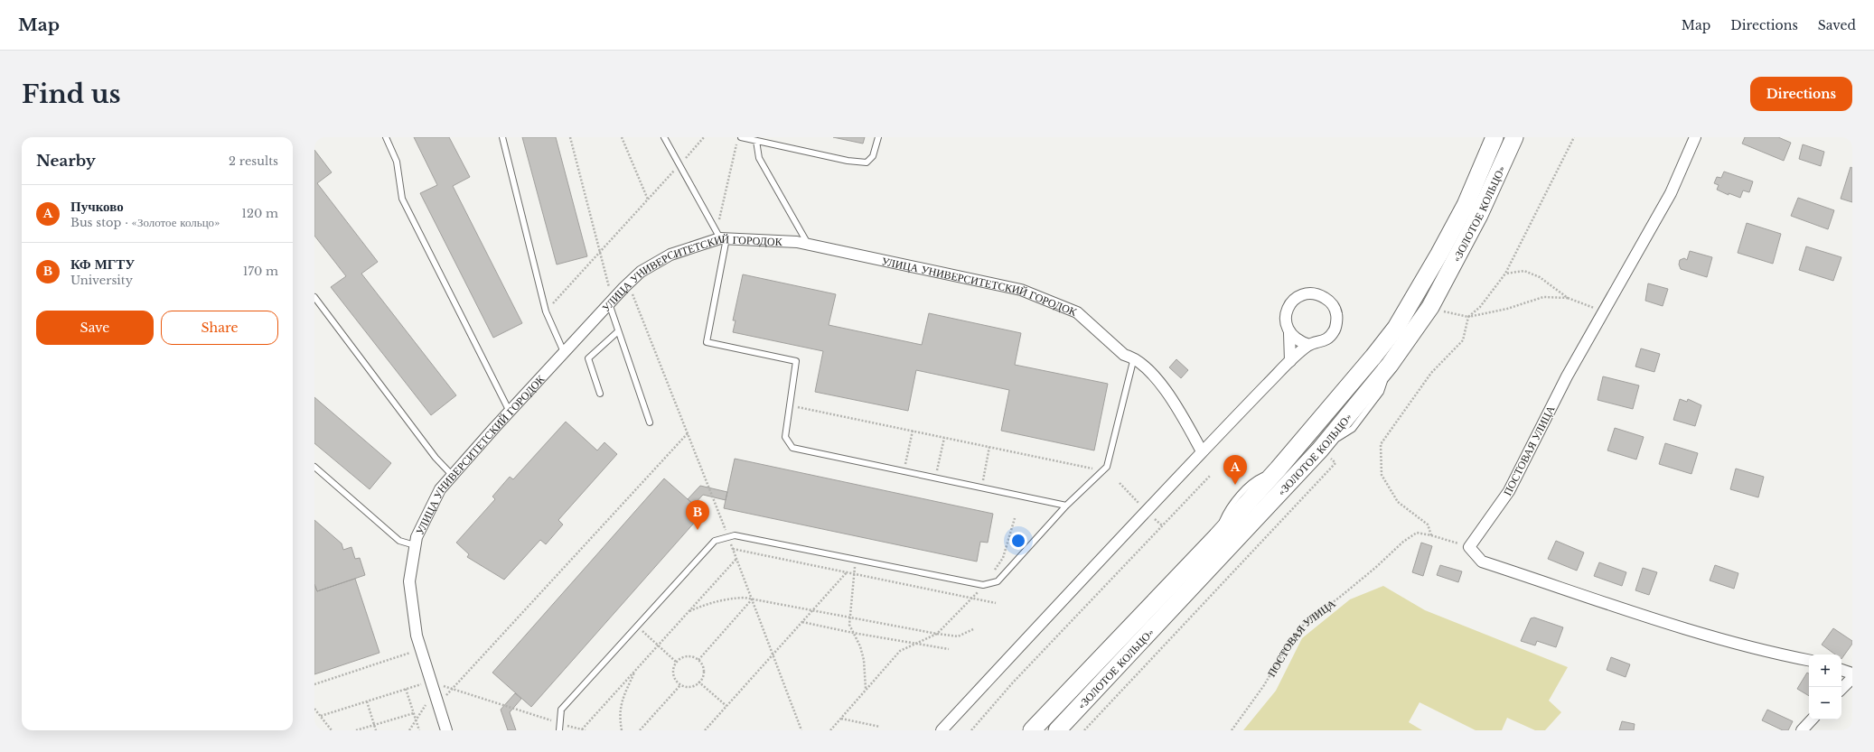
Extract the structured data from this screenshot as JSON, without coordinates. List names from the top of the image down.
{
  "streets": {
    "highway": ["«ЗОЛОТОЕ КОЛЬЦО»"],
    "street": ["УЛИЦА УНИВЕРСИТЕТСКИЙ ГОРОДОК", "ПОСТОВАЯ УЛИЦА"]
  },
  "page": {
    "header": "Map",
    "nav": ["Map", "Directions", "Saved"],
    "buttons": [
      "Directions",
      ["Save", "Share"]
    ],
    "title": "Find us",
    "heading": ["Nearby", "2 results"],
    "list": [
      {
        "mark": "A",
        "name": "Пучково",
        "note": "Bus stop · «Золотое кольцо»",
        "value": "120 m"
      },
      {
        "mark": "B",
        "name": "КФ МГТУ",
        "note": "University",
        "value": "170 m"
      }
    ],
    "pins": ["A", "B"],
    "map_buttons": ["+", "−"]
  }
}
